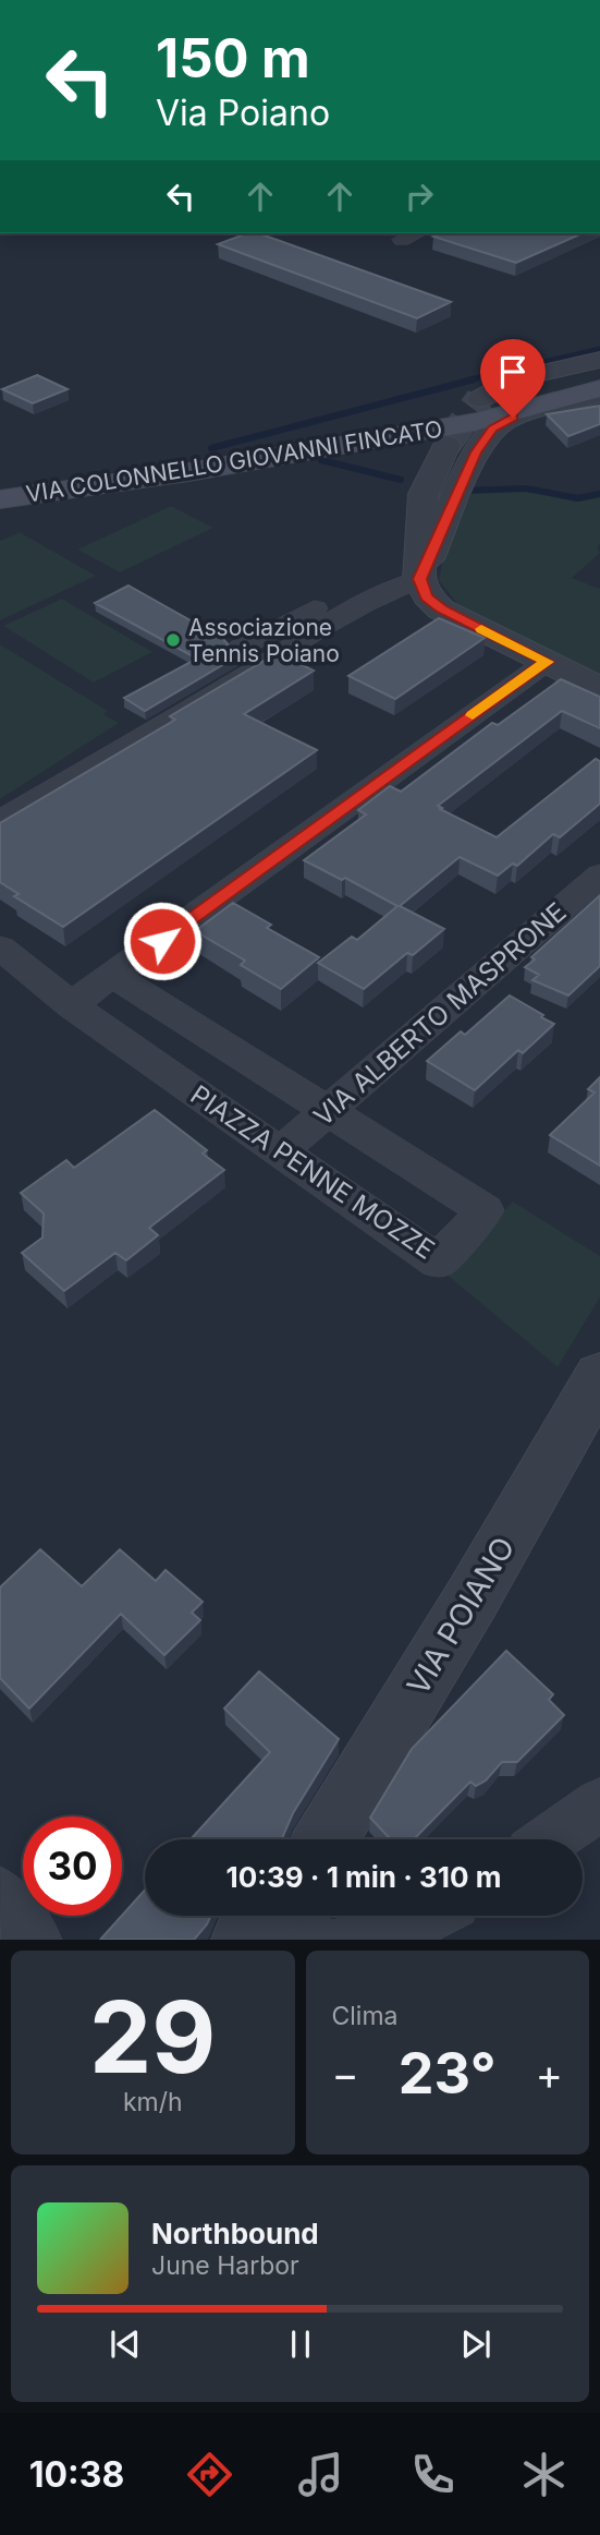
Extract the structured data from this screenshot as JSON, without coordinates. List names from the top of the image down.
{
  "streets": {
    "main road": ["VIA COLONNELLO GIOVANNI FINCATO"],
    "street": ["VIA ALBERTO MASPRONE", "PIAZZA PENNE MOZZE", "VIA POIANO"]
  },
  "crossings": [
    ["VIA ALBERTO MASPRONE", "PIAZZA PENNE MOZZE"]
  ],
  "places": ["Associazione Tennis Poiano"],
  "page": {
    "turn": ["150 m", "Via Poiano"],
    "limit": "30",
    "trip": "10:39 · 1 min · 310 m",
    "tile": [
      ["29", "km/h"],
      "Clima"
    ],
    "heat": ["−", "23°", "+"],
    "song": ["Northbound", "June Harbor"],
    "tabs": "10:38"
  }
}
